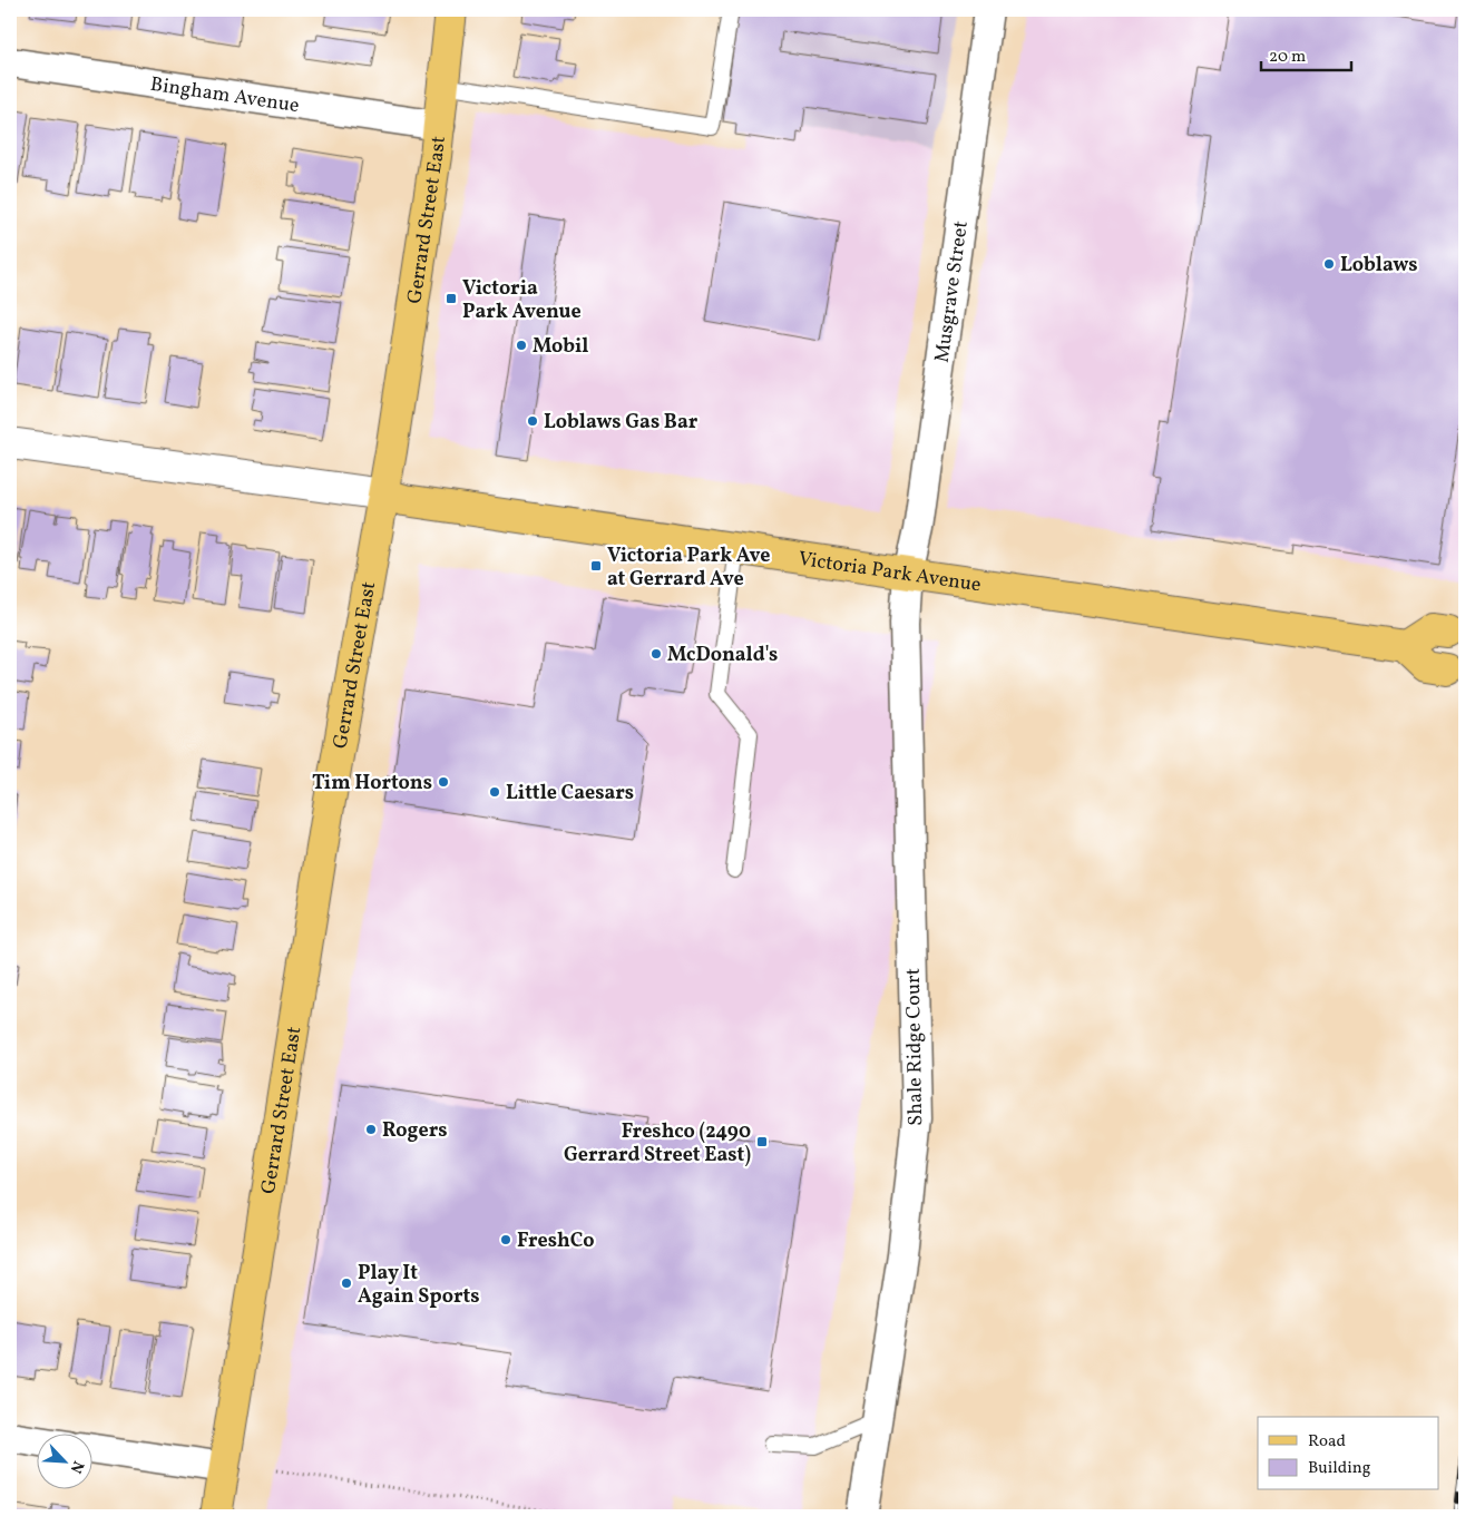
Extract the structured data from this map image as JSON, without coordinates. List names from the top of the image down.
{
  "streets": {
    "main road": ["Gerrard Street East", "Victoria Park Avenue"],
    "street": ["Bingham Avenue", "Musgrave Street", "Shale Ridge Court"]
  },
  "crossings": [
    ["Bingham Avenue", "Gerrard Street East"],
    ["Gerrard Street East", "Victoria Park Avenue"],
    ["Musgrave Street", "Victoria Park Avenue"],
    ["Musgrave Street", "Shale Ridge Court"],
    ["Victoria Park Avenue", "Shale Ridge Court"]
  ],
  "places": {
    "other": [
      "Loblaws",
      "Mobil",
      "Loblaws Gas Bar",
      "McDonald's",
      "Tim Hortons",
      "Little Caesars",
      "Rogers",
      "FreshCo",
      "Play It Again Sports"
    ],
    "transit": ["Victoria Park Avenue", "Victoria Park Ave at Gerrard Ave", "Freshco (2490 Gerrard Street East)"]
  },
  "legend": ["Road", "Building"],
  "scale_bar": "20 m",
  "north": "bottom right"
}
